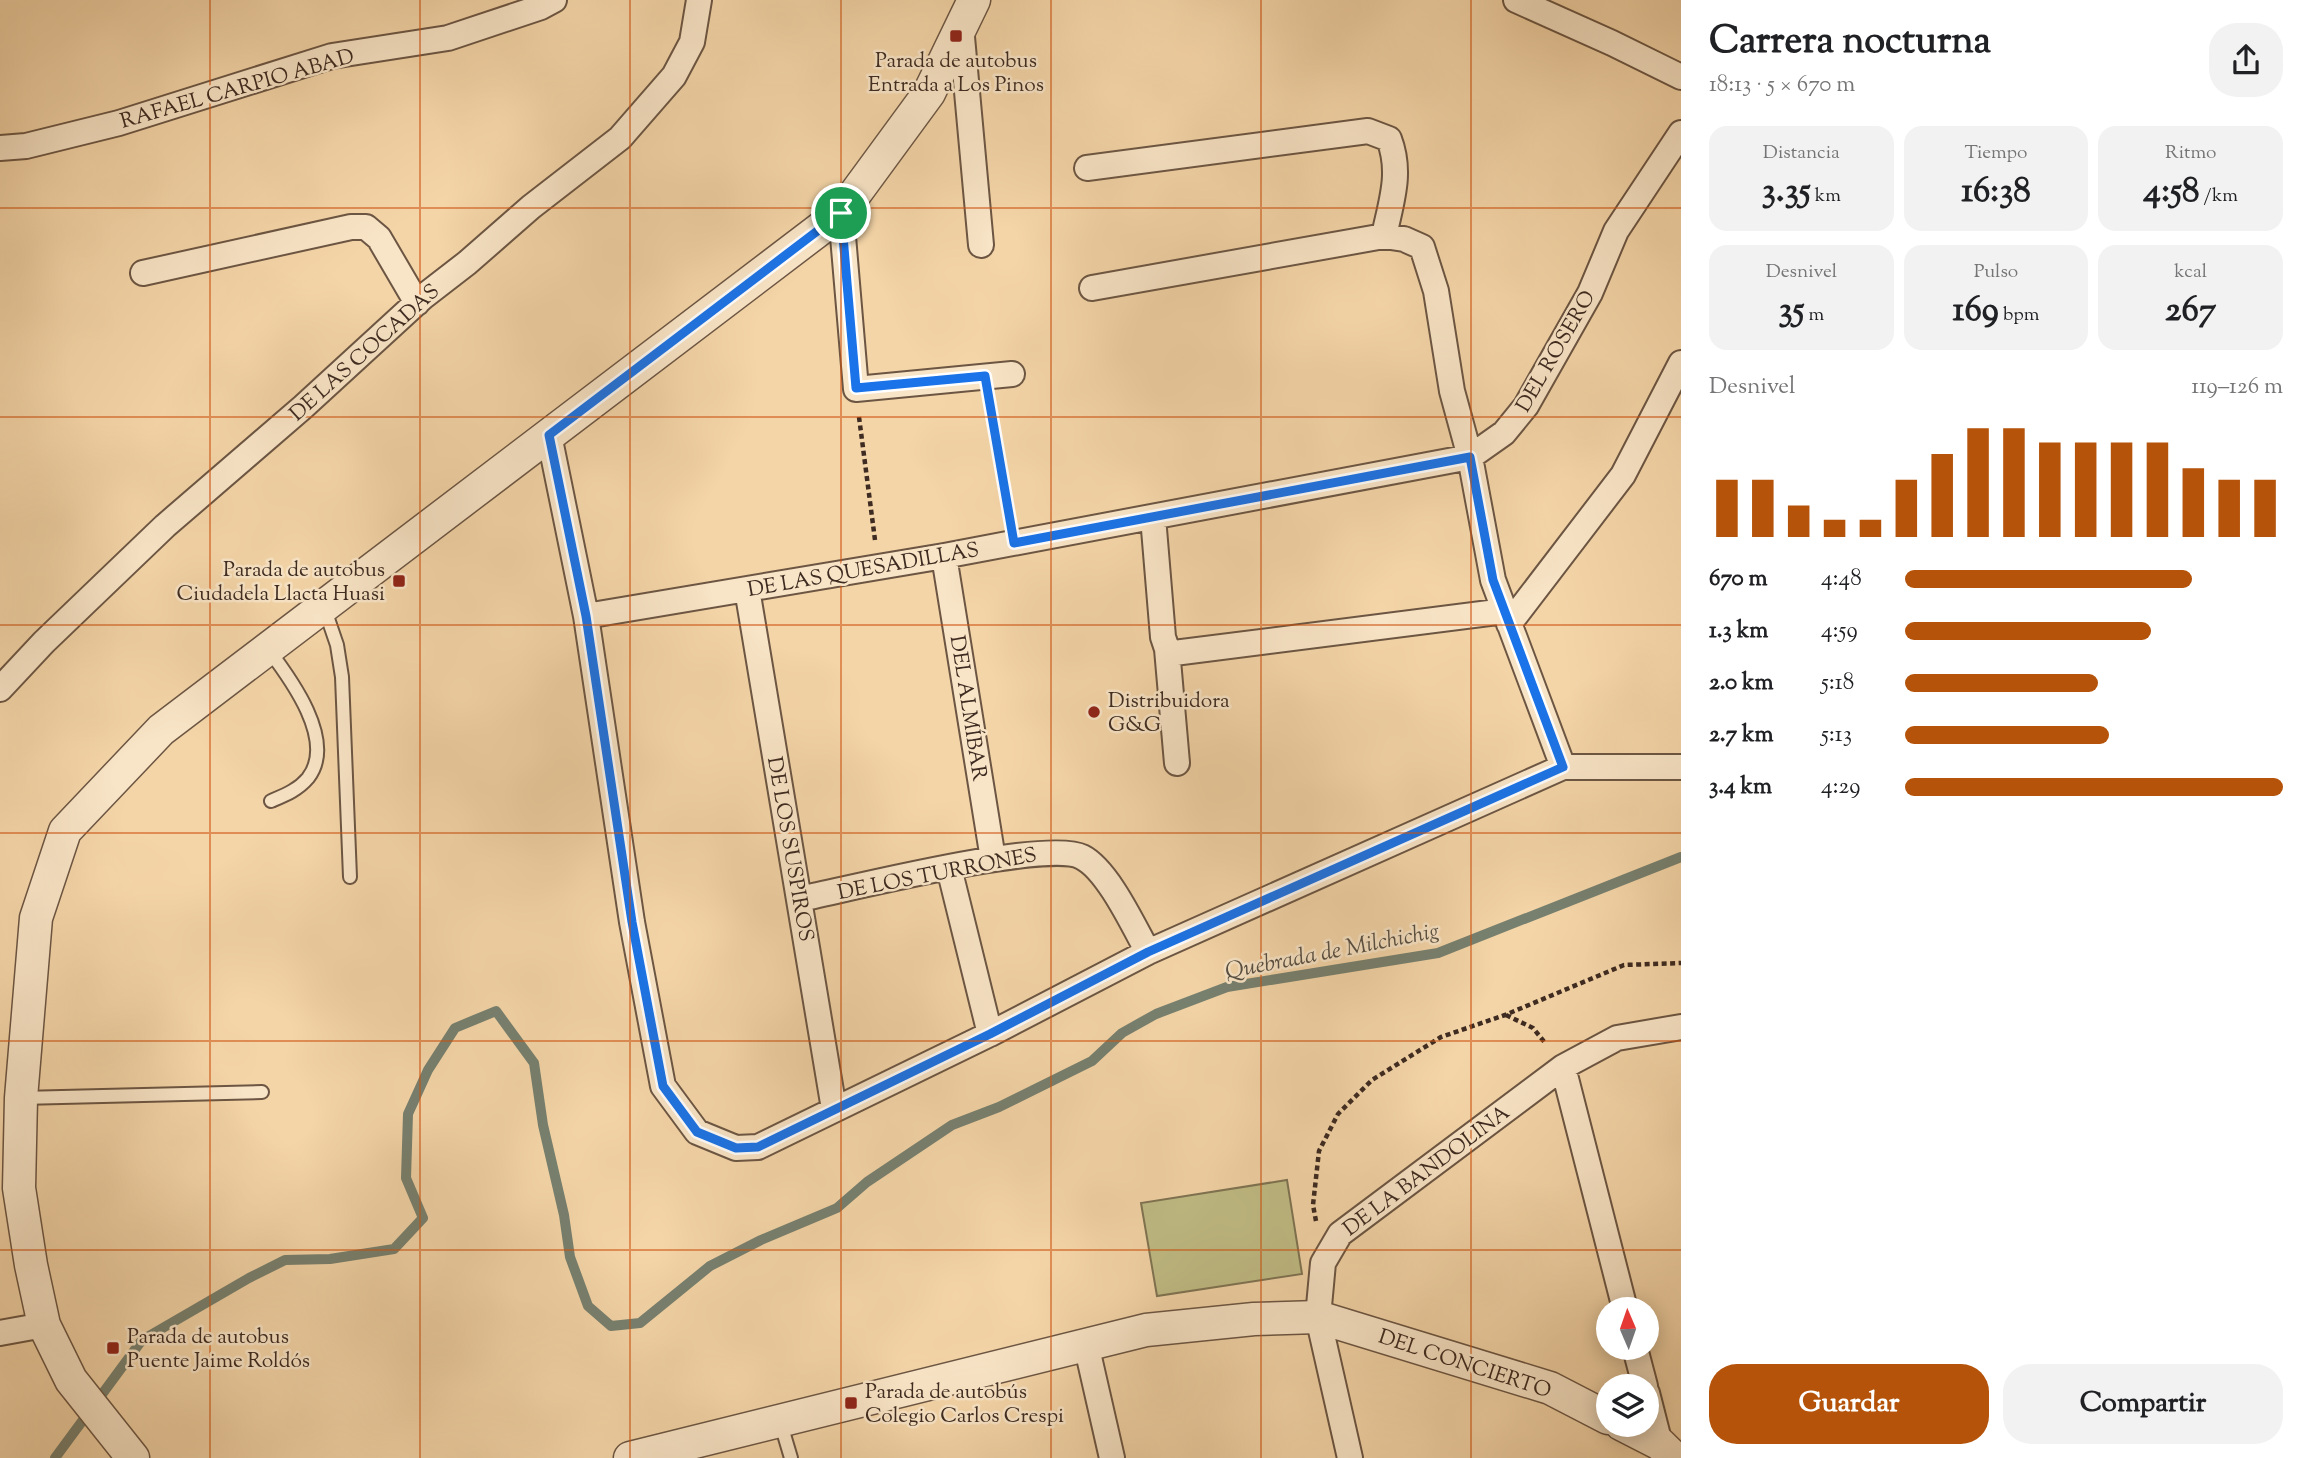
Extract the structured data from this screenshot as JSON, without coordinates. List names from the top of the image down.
{
  "streets": {
    "street": [
      "RAFAEL CARPIO ABAD",
      "DEL ROSERO",
      "DE LAS COCADAS",
      "DE LAS QUESADILLAS",
      "DEL ALMÍBAR",
      "DE LOS SUSPIROS",
      "DE LOS TURRONES",
      "DE LA BANDOLINA",
      "DEL CONCIERTO"
    ]
  },
  "crossings": [
    ["DEL ROSERO", "DE LAS QUESADILLAS"],
    ["DE LAS QUESADILLAS", "DEL ALMÍBAR"],
    ["DE LAS QUESADILLAS", "DE LOS SUSPIROS"],
    ["DEL ALMÍBAR", "DE LOS TURRONES"],
    ["DE LOS SUSPIROS", "DE LOS TURRONES"],
    ["DE LA BANDOLINA", "DEL CONCIERTO"]
  ],
  "water": ["Quebrada de Milchichig"],
  "places": {
    "transit": [
      "Parada de autobus Entrada a Los Pinos",
      "Parada de autobus Ciudadela Llacta Huasi",
      "Parada de autobus Puente Jaime Roldós",
      "Parada de autobús Colegio Carlos Crespi"
    ],
    "other": ["Distribuidora G&G"]
  },
  "north": "top",
  "page": {
    "heading": ["Carrera nocturna", "18:13 · 5 × 670 m"],
    "stats": [
      ["Distancia", "3.35 km"],
      ["Tiempo", "16:38"],
      ["Ritmo", "4:58 /km"],
      ["Desnivel", "35 m"],
      ["Pulso", "169 bpm"],
      ["kcal", "267"]
    ],
    "chart": ["Desnivel", "119–126 m"],
    "list": [
      {
        "name": "670 m",
        "note": "4:48"
      },
      {
        "name": "1.3 km",
        "note": "4:59"
      },
      {
        "name": "2.0 km",
        "note": "5:18"
      },
      {
        "name": "2.7 km",
        "note": "5:13"
      },
      {
        "name": "3.4 km",
        "note": "4:29"
      }
    ],
    "buttons": ["Guardar", "Compartir"]
  }
}
